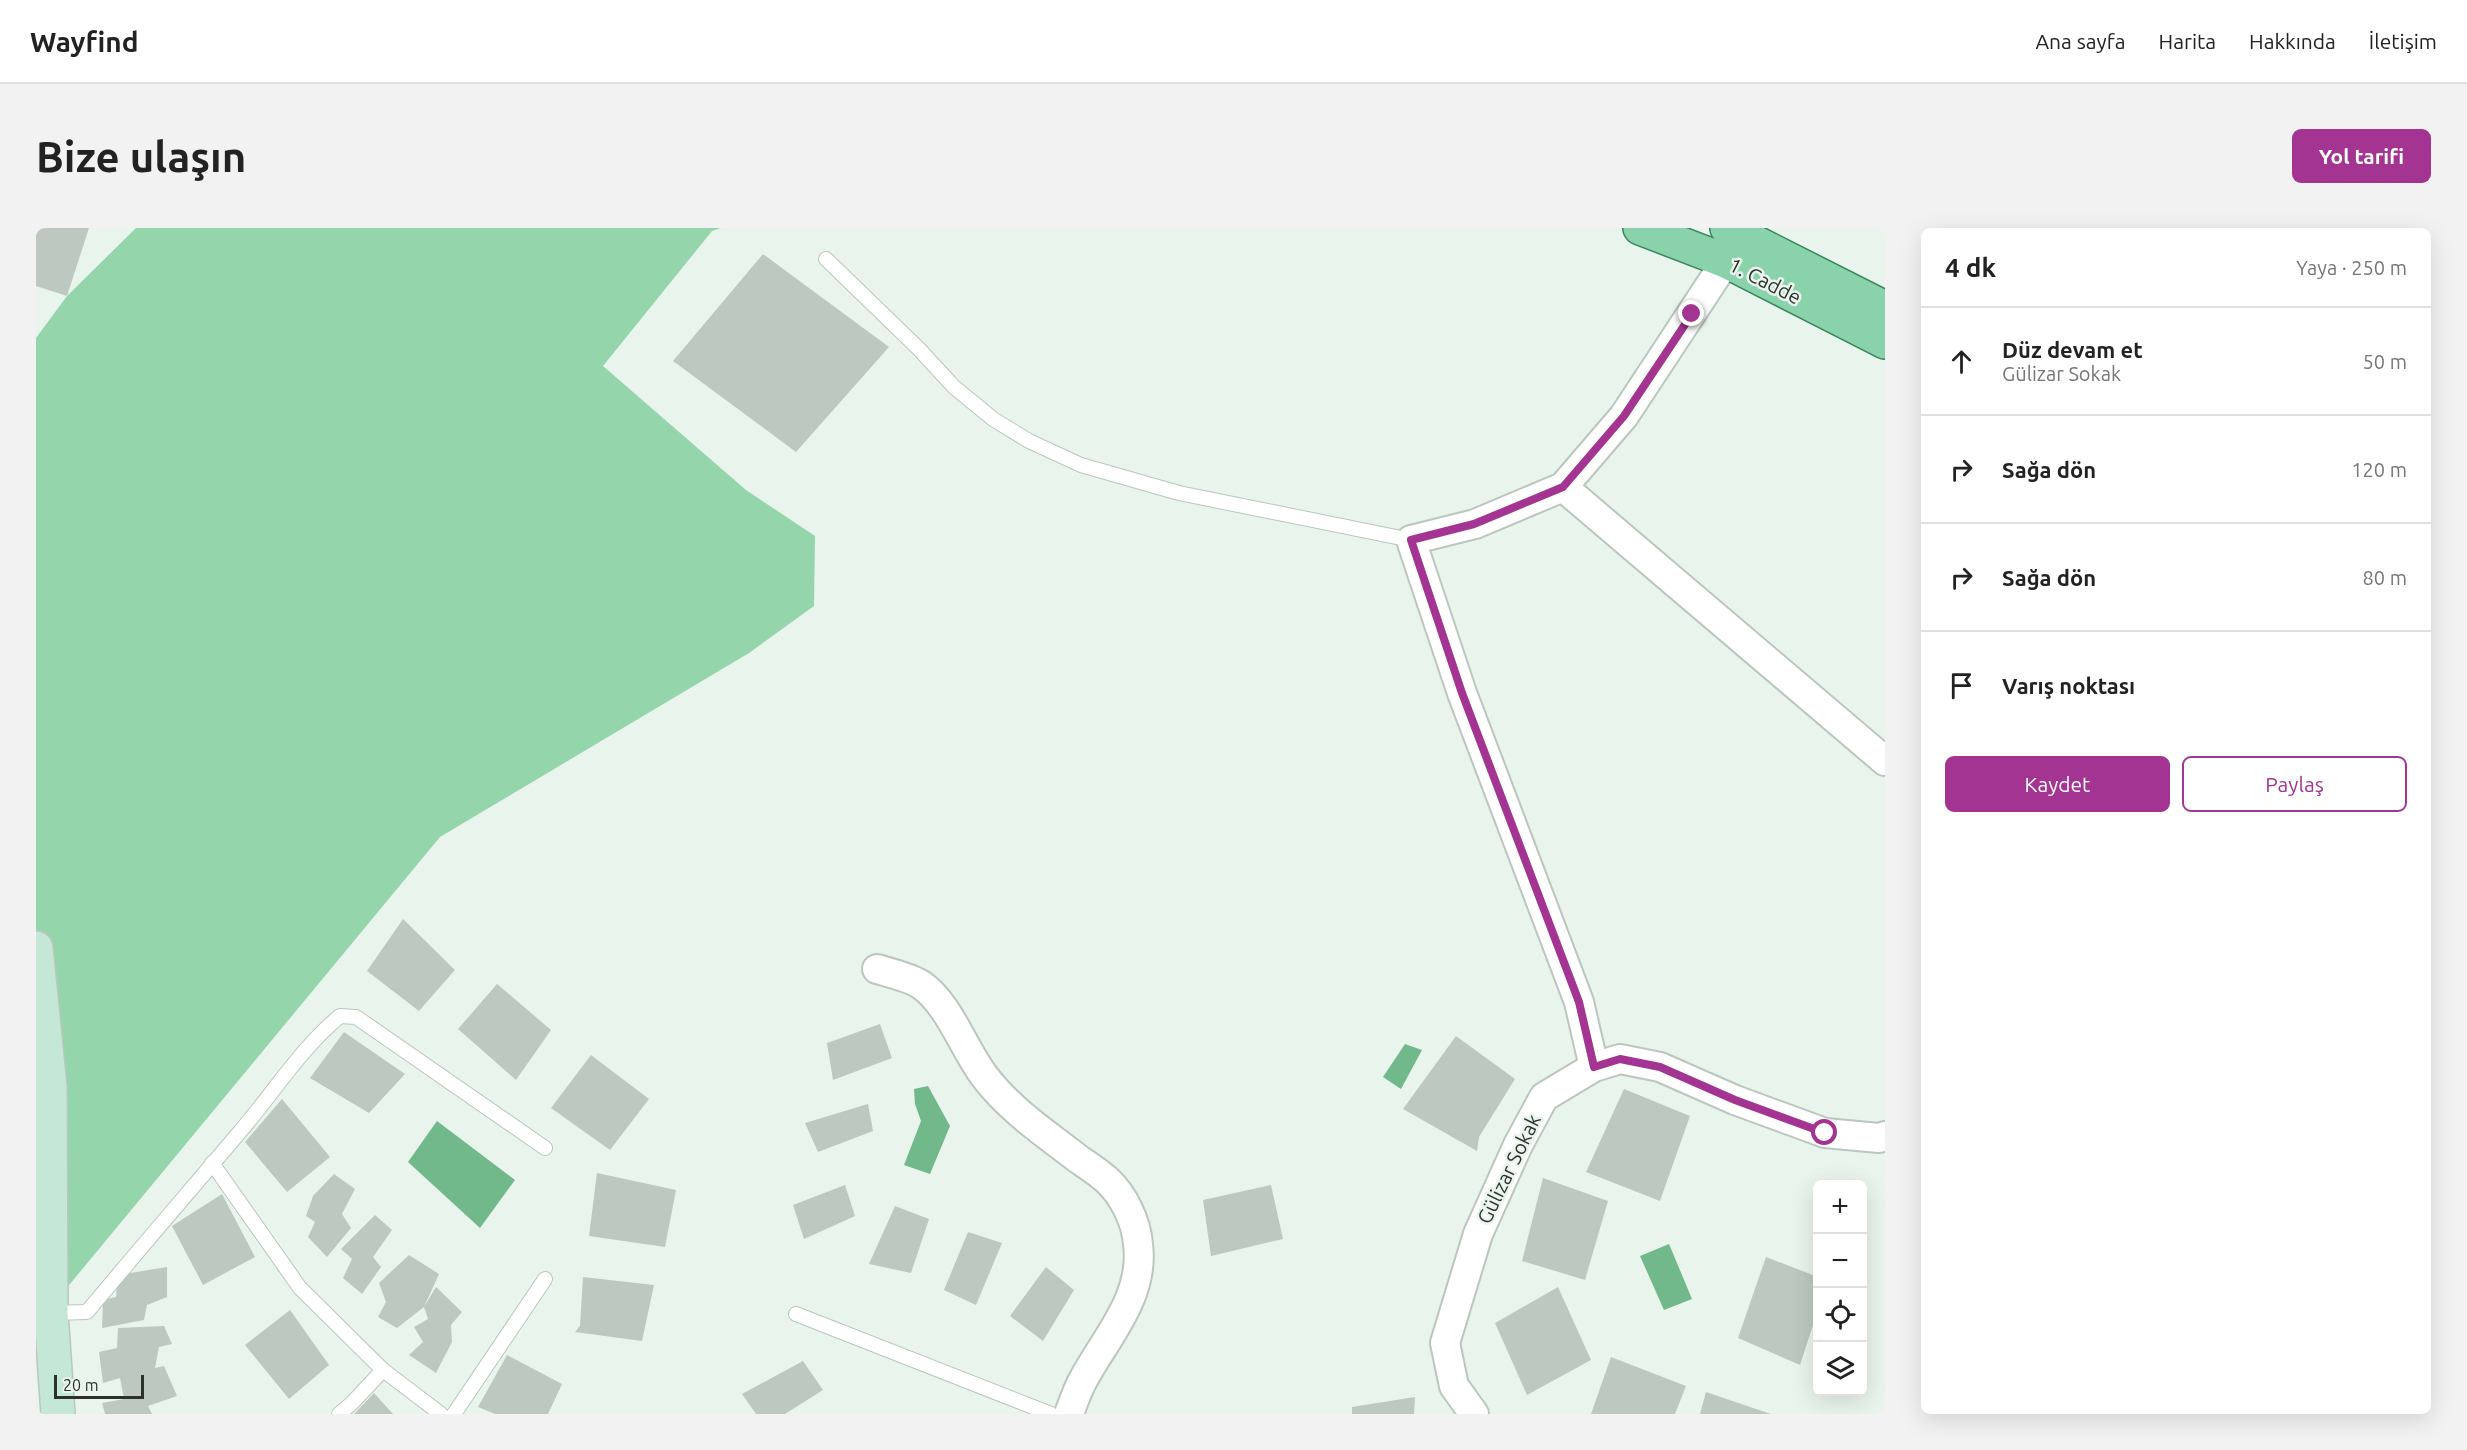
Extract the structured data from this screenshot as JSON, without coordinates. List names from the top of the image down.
{
  "streets": {
    "main road": ["1. Cadde"],
    "street": ["Gülizar Sokak"]
  },
  "scale_bar": "20 m",
  "page": {
    "header": "Wayfind",
    "nav": [
      "Ana sayfa",
      "Harita",
      "Hakkında",
      "İletişim"
    ],
    "buttons": [
      "Yol tarifi",
      ["Kaydet", "Paylaş"]
    ],
    "title": "Bize ulaşın",
    "heading": ["4 dk", "Yaya · 250 m"],
    "list": [
      ["Düz devam et", "Gülizar Sokak", "50 m"],
      ["Sağa dön", "120 m"],
      ["Sağa dön", "80 m"],
      "Varış noktası"
    ],
    "map_buttons": ["+", "−"],
    "scale": "20 m"
  }
}
